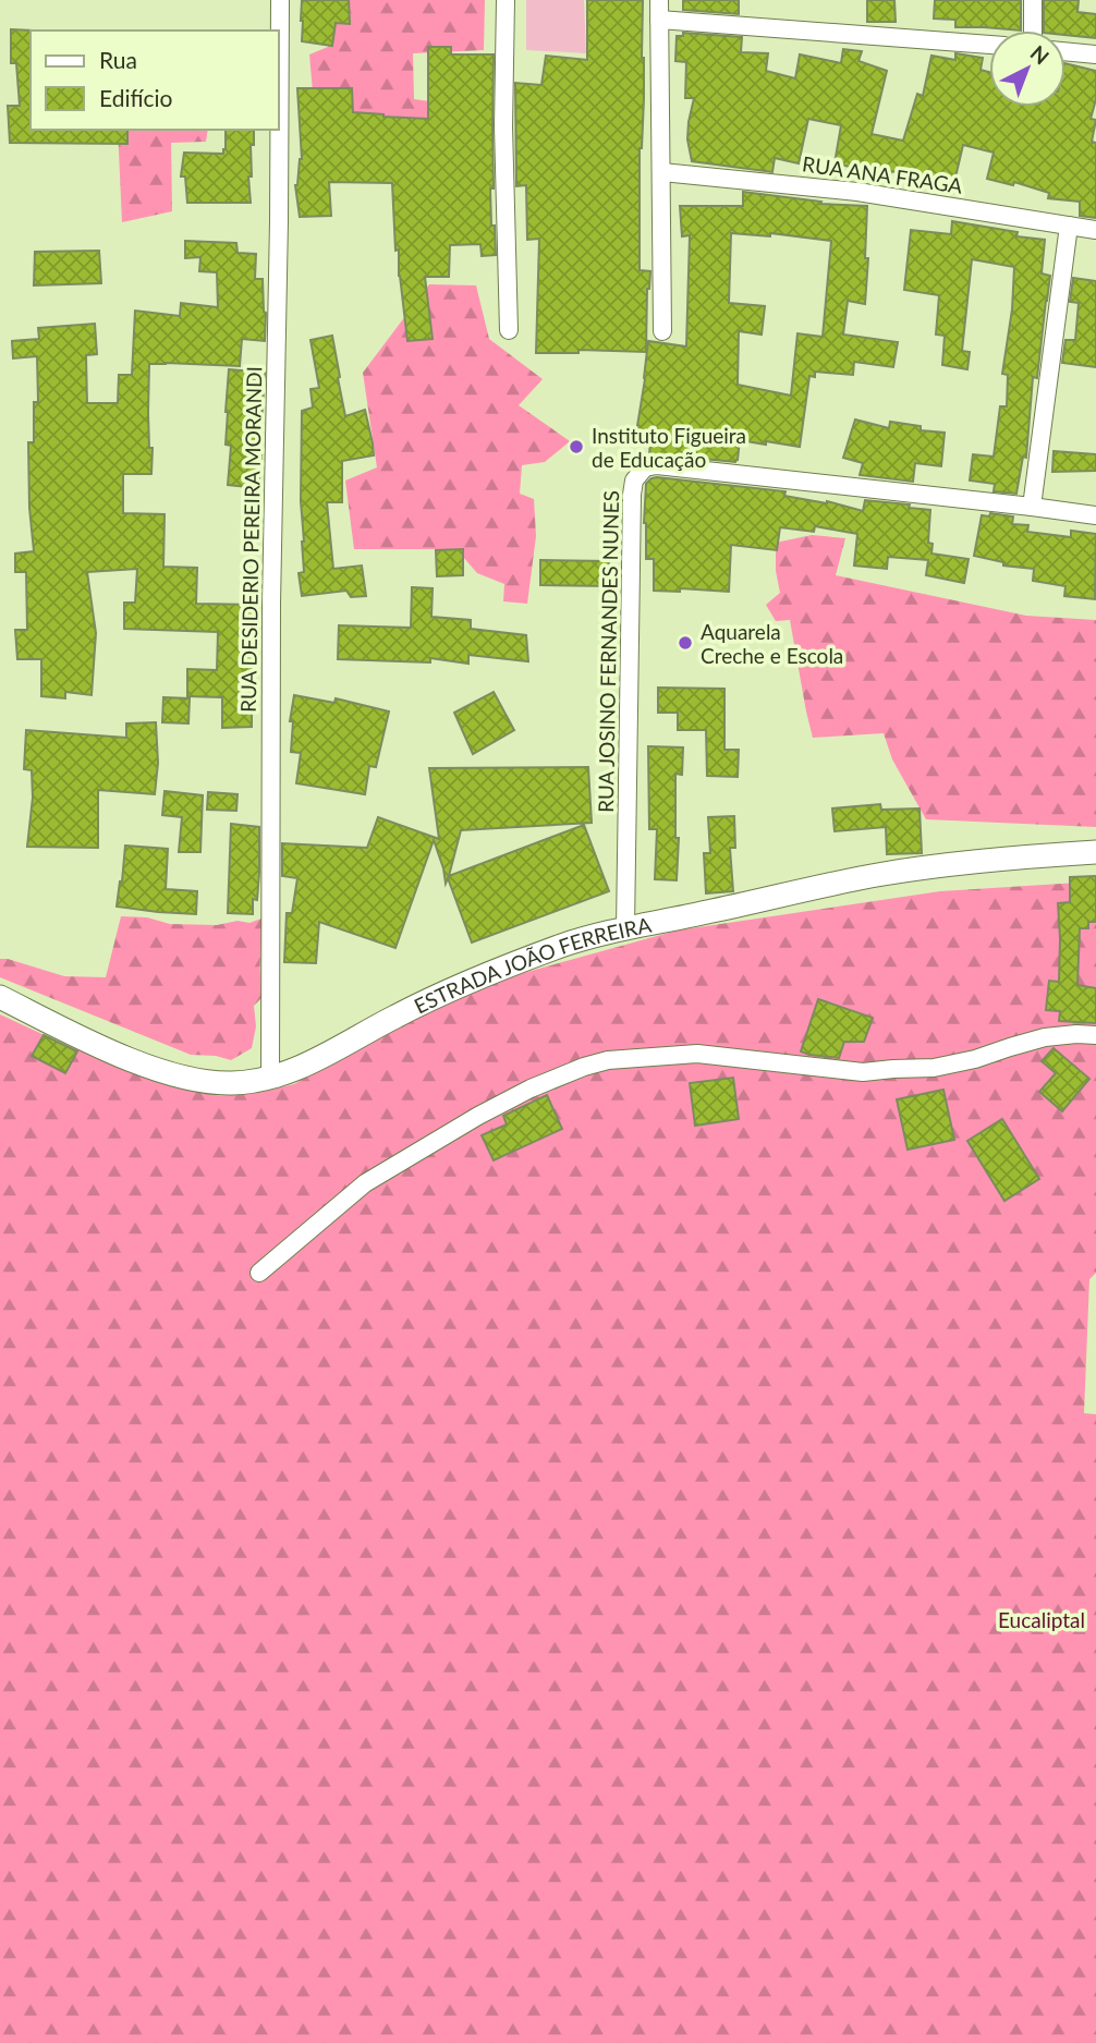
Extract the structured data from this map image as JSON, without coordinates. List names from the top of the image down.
{
  "streets": {
    "street": [
      "RUA ANA FRAGA",
      "RUA DESIDERIO PEREIRA MORANDI",
      "RUA JOSINO FERNANDES NUNES",
      "ESTRADA JOÃO FERREIRA"
    ]
  },
  "crossings": [
    ["RUA DESIDERIO PEREIRA MORANDI", "ESTRADA JOÃO FERREIRA"],
    ["RUA JOSINO FERNANDES NUNES", "ESTRADA JOÃO FERREIRA"]
  ],
  "parks": ["Eucaliptal"],
  "places": ["Instituto Figueira de Educação", "Aquarela Creche e Escola"],
  "legend": ["Rua", "Edifício"],
  "north": "top right"
}
